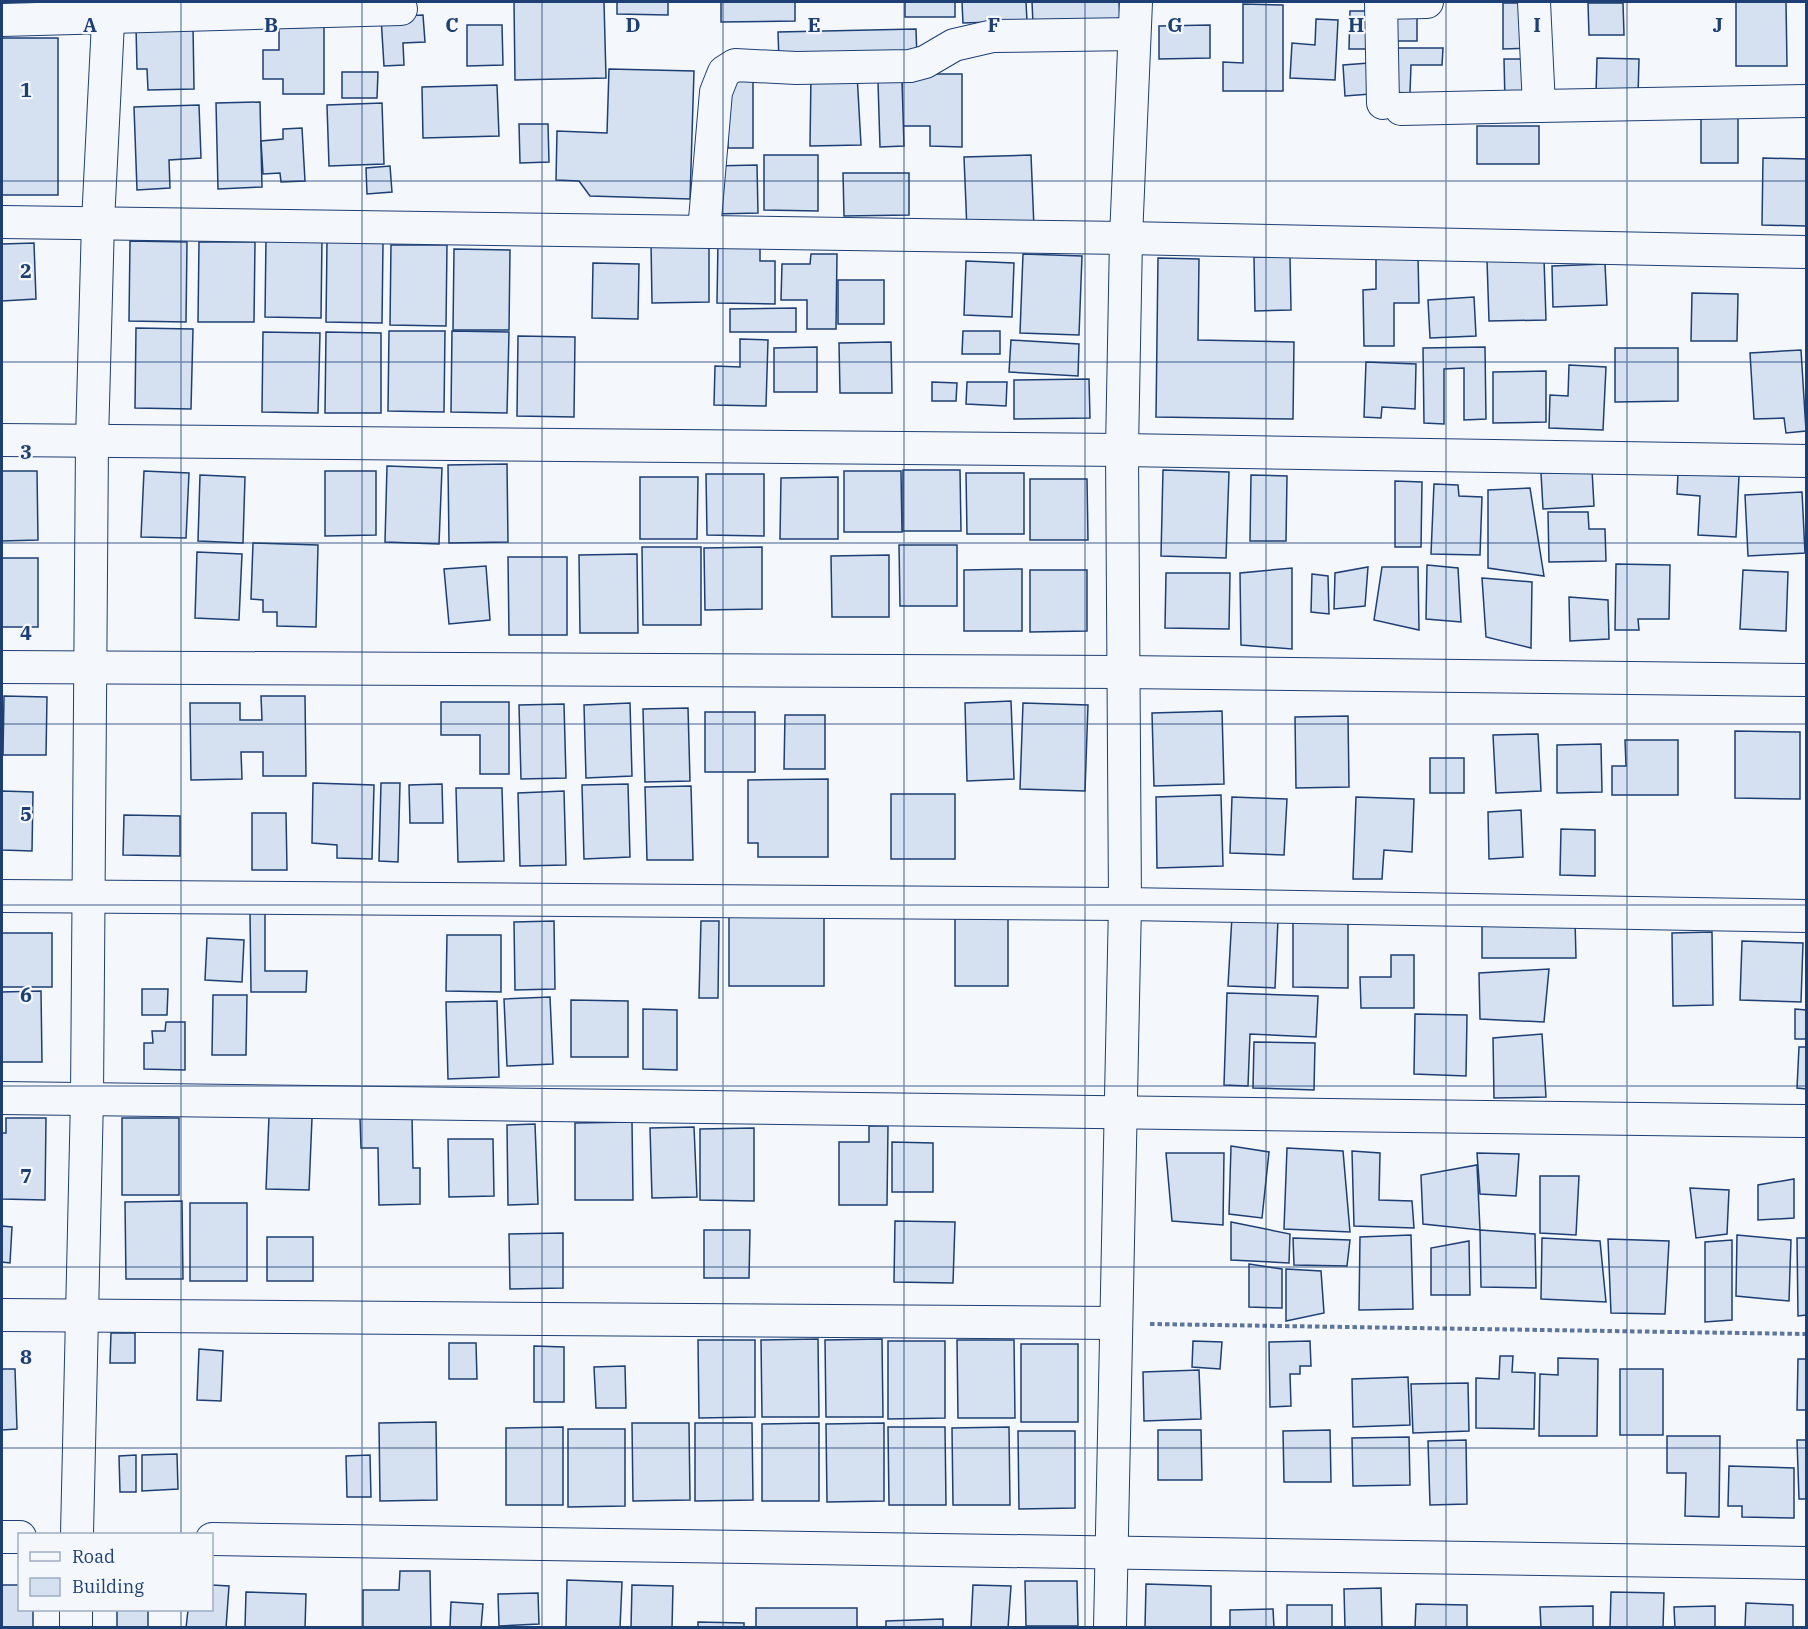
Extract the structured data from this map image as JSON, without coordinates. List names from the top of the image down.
{
  "legend": ["Road", "Building"],
  "grid": {
    "columns": [
      "A",
      "B",
      "C",
      "D",
      "E",
      "F",
      "G",
      "H",
      "I",
      "J"
    ],
    "rows": [
      "1",
      "2",
      "3",
      "4",
      "5",
      "6",
      "7",
      "8"
    ]
  }
}
